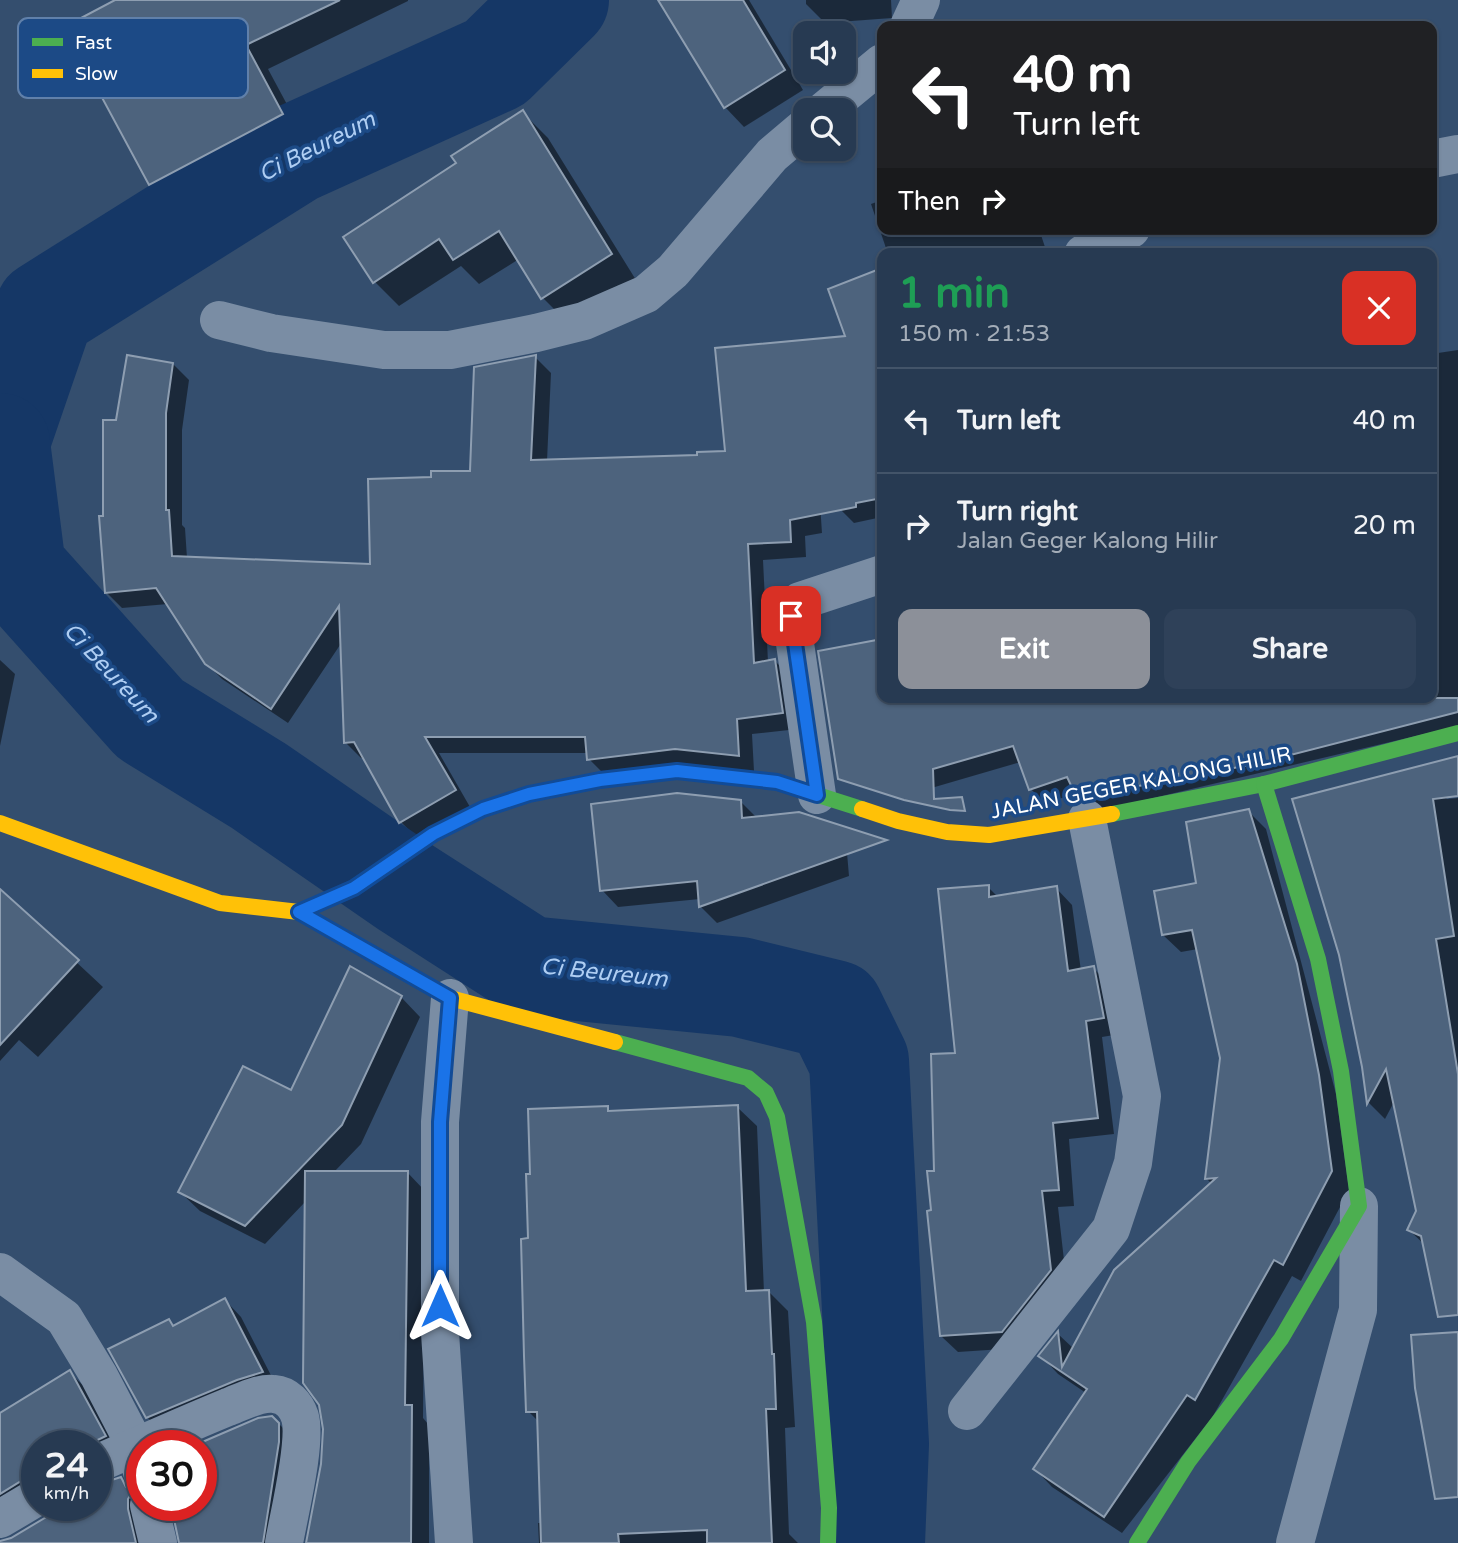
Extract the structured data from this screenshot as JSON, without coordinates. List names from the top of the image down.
{
  "streets": {
    "street": ["JALAN GEGER KALONG HILIR"]
  },
  "water": ["Ci Beureum"],
  "legend": ["Fast", "Slow"],
  "page": {
    "turn": ["40 m", "Turn left"],
    "then": "Then",
    "heading": ["1 min", "150 m · 21:53"],
    "list": [
      {
        "name": "Turn left",
        "value": "40 m"
      },
      {
        "name": "Turn right",
        "note": "Jalan Geger Kalong Hilir",
        "value": "20 m"
      }
    ],
    "buttons": ["Exit", "Share"],
    "speed": "24 km/h",
    "limit": "30"
  }
}
